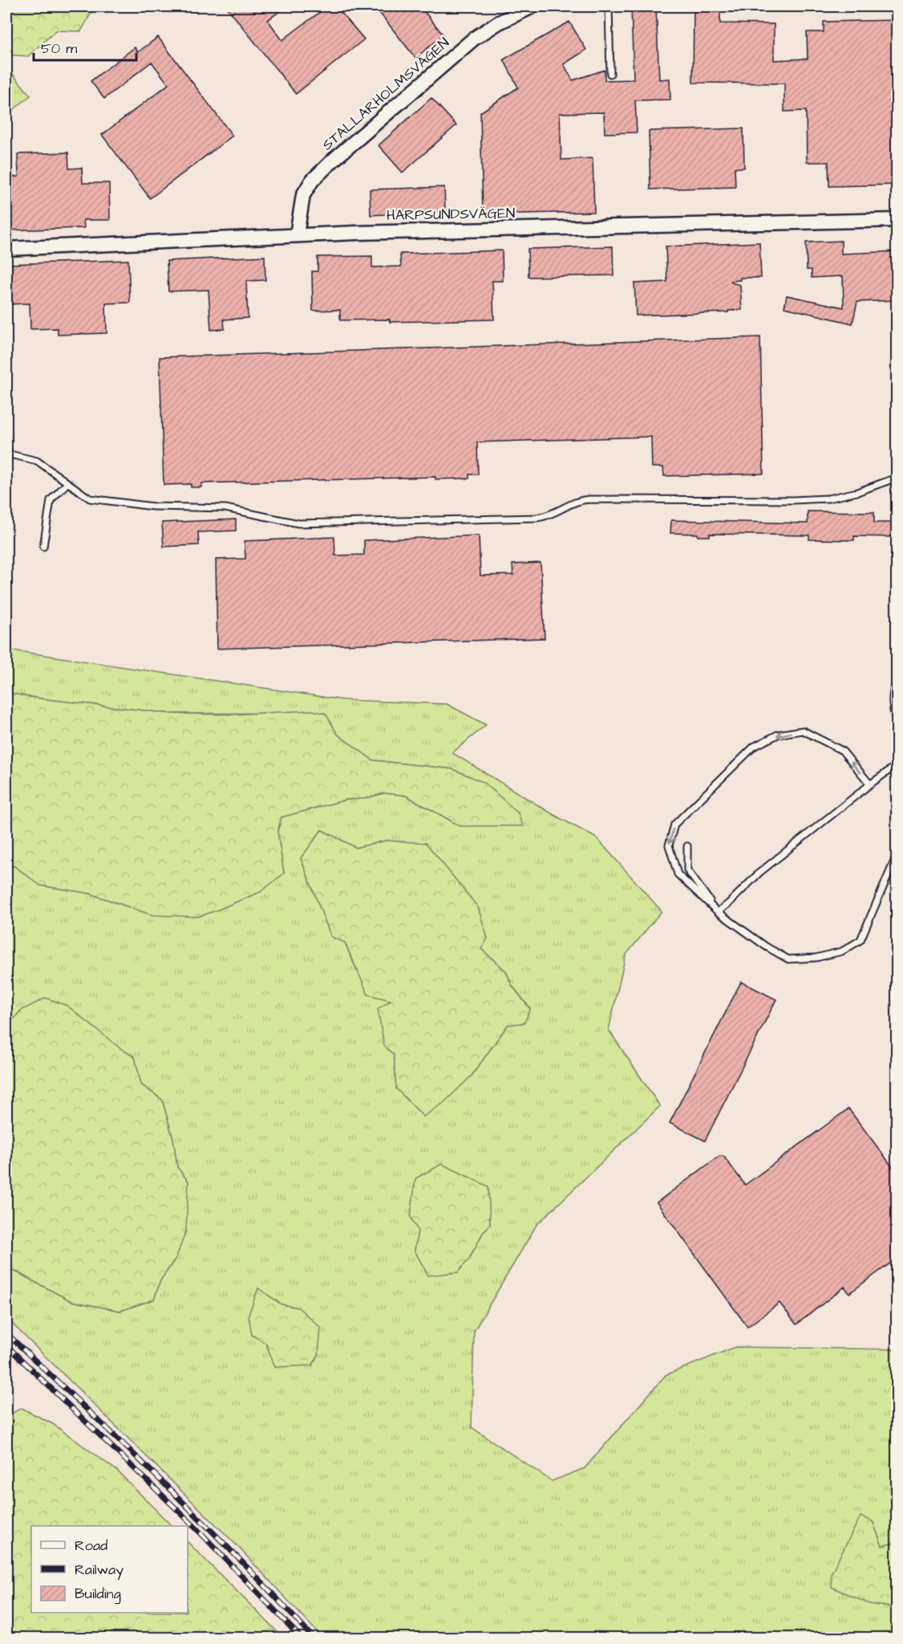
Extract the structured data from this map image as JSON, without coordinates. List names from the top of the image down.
{
  "streets": {
    "street": ["STALLARHOLMSVÄGEN", "HARPSUNDSVÄGEN"]
  },
  "crossings": [
    ["STALLARHOLMSVÄGEN", "HARPSUNDSVÄGEN"]
  ],
  "legend": ["Road", "Railway", "Building"],
  "scale_bar": "50 m"
}
